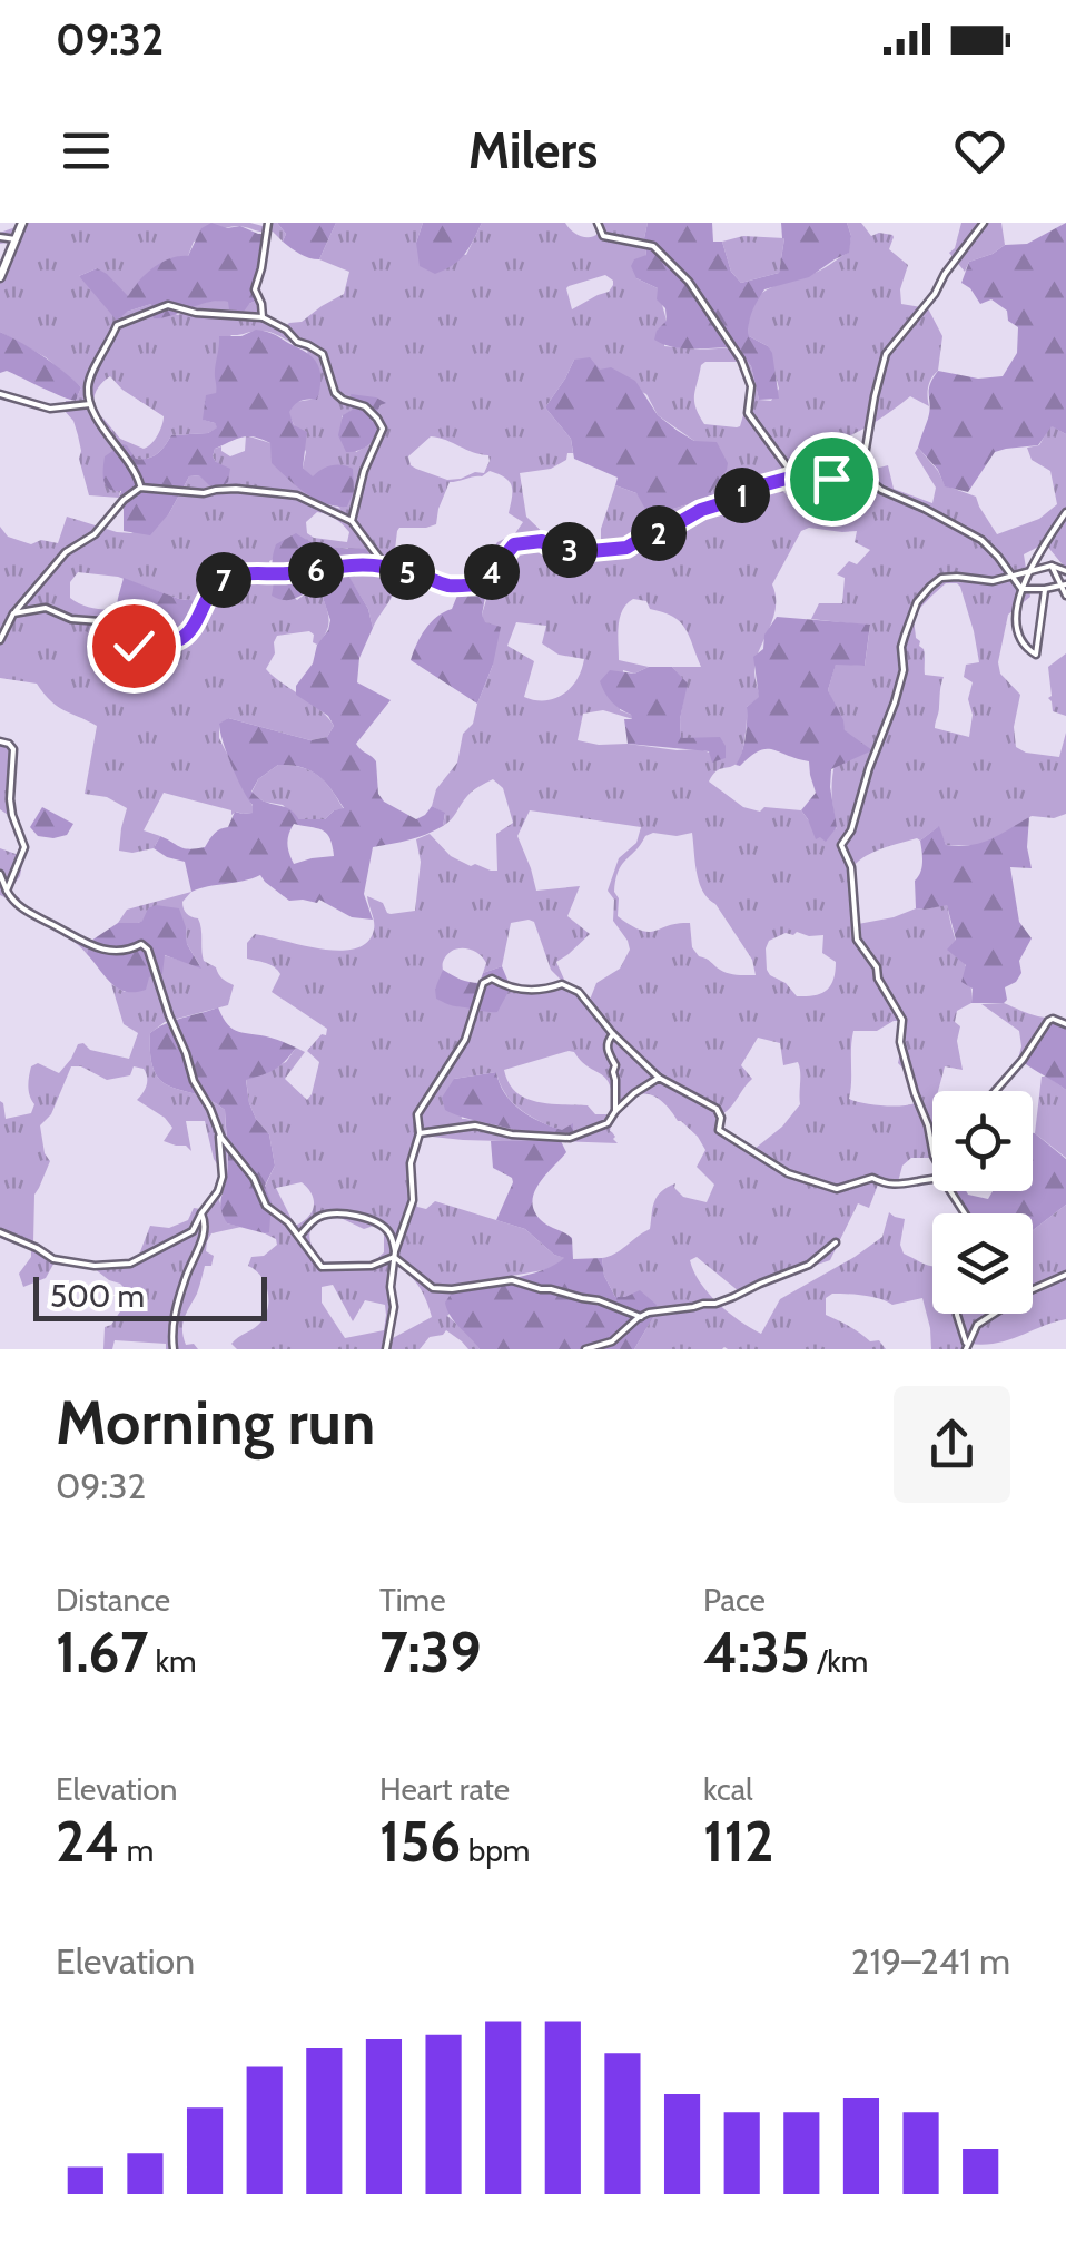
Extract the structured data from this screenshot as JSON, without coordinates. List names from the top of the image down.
{
  "scale_bar": "500 m",
  "page": {
    "status": "09:32",
    "header": "Milers",
    "pins": [
      "1",
      "2",
      "3",
      "6",
      "4",
      "5",
      "7"
    ],
    "scale": "500 m",
    "heading": ["Morning run", "09:32"],
    "stats": [
      ["Distance", "1.67 km"],
      ["Time", "7:39"],
      ["Pace", "4:35 /km"],
      ["Elevation", "24 m"],
      ["Heart rate", "156 bpm"],
      ["kcal", "112"]
    ],
    "chart": ["Elevation", "219–241 m"]
  }
}
